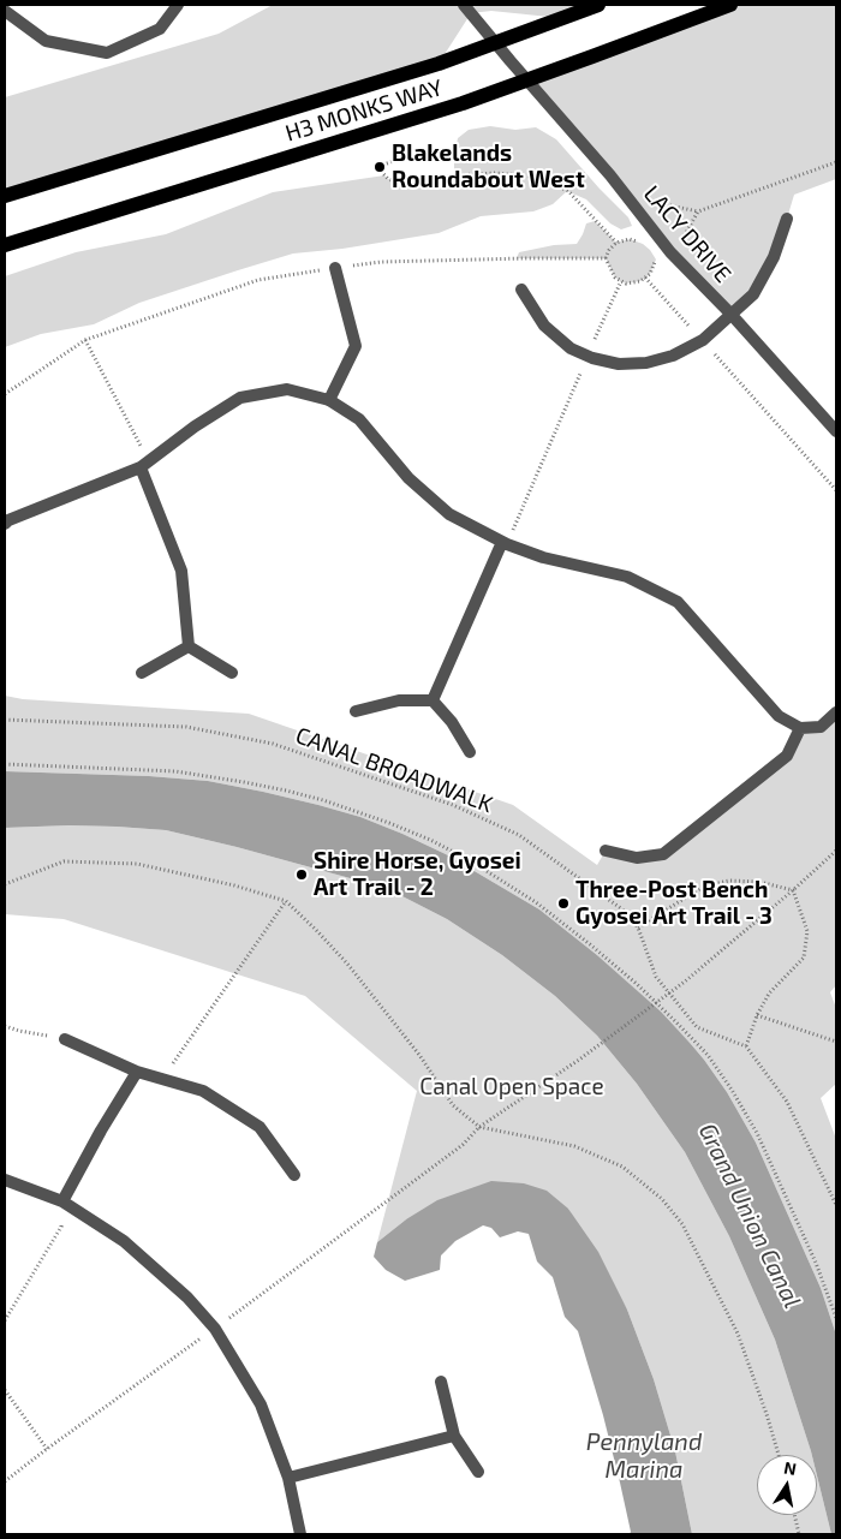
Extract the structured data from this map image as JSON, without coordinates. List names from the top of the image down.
{
  "streets": {
    "main road": ["H3 MONKS WAY"],
    "street": ["LACY DRIVE"],
    "path": ["CANAL BROADWALK"]
  },
  "water": ["Grand Union Canal", "Pennyland Marina"],
  "parks": ["Canal Open Space"],
  "places": ["Blakelands Roundabout West", "Shire Horse, Gyosei Art Trail - 2", "Three-Post Bench Gyosei Art Trail - 3"],
  "north": "top"
}
